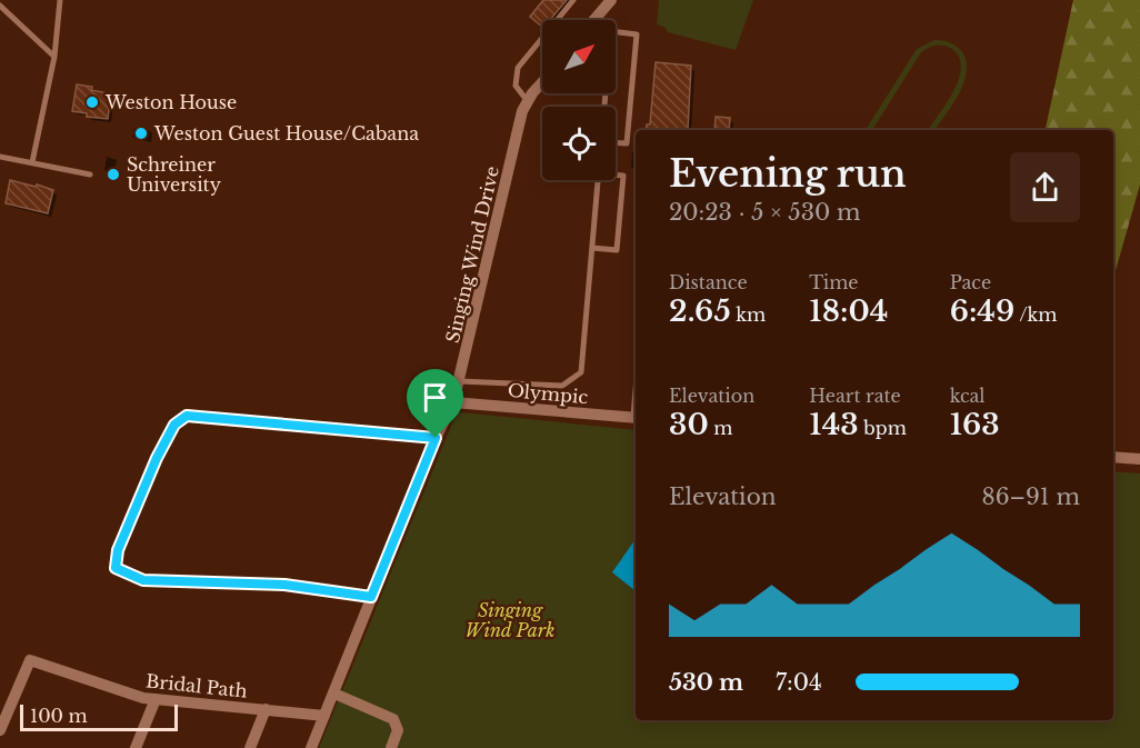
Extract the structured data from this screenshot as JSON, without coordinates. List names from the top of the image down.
{
  "streets": {
    "street": ["Singing Wind Drive", "Olympic", "Bridal Path"]
  },
  "crossings": [
    ["Singing Wind Drive", "Olympic"],
    ["Singing Wind Drive", "Bridal Path"]
  ],
  "parks": ["Singing Wind Park"],
  "places": ["Weston House", "Weston Guest House/Cabana", "Schreiner University"],
  "scale_bar": "100 m",
  "north": "top right",
  "page": {
    "heading": ["Evening run", "20:23 · 5 × 530 m"],
    "stats": [
      ["Distance", "2.65 km"],
      ["Time", "18:04"],
      ["Pace", "6:49 /km"],
      ["Elevation", "30 m"],
      ["Heart rate", "143 bpm"],
      ["kcal", "163"]
    ],
    "chart": ["Elevation", "86–91 m"],
    "list": [
      {
        "name": "530 m",
        "note": "7:04"
      }
    ],
    "scale": "100 m"
  }
}
